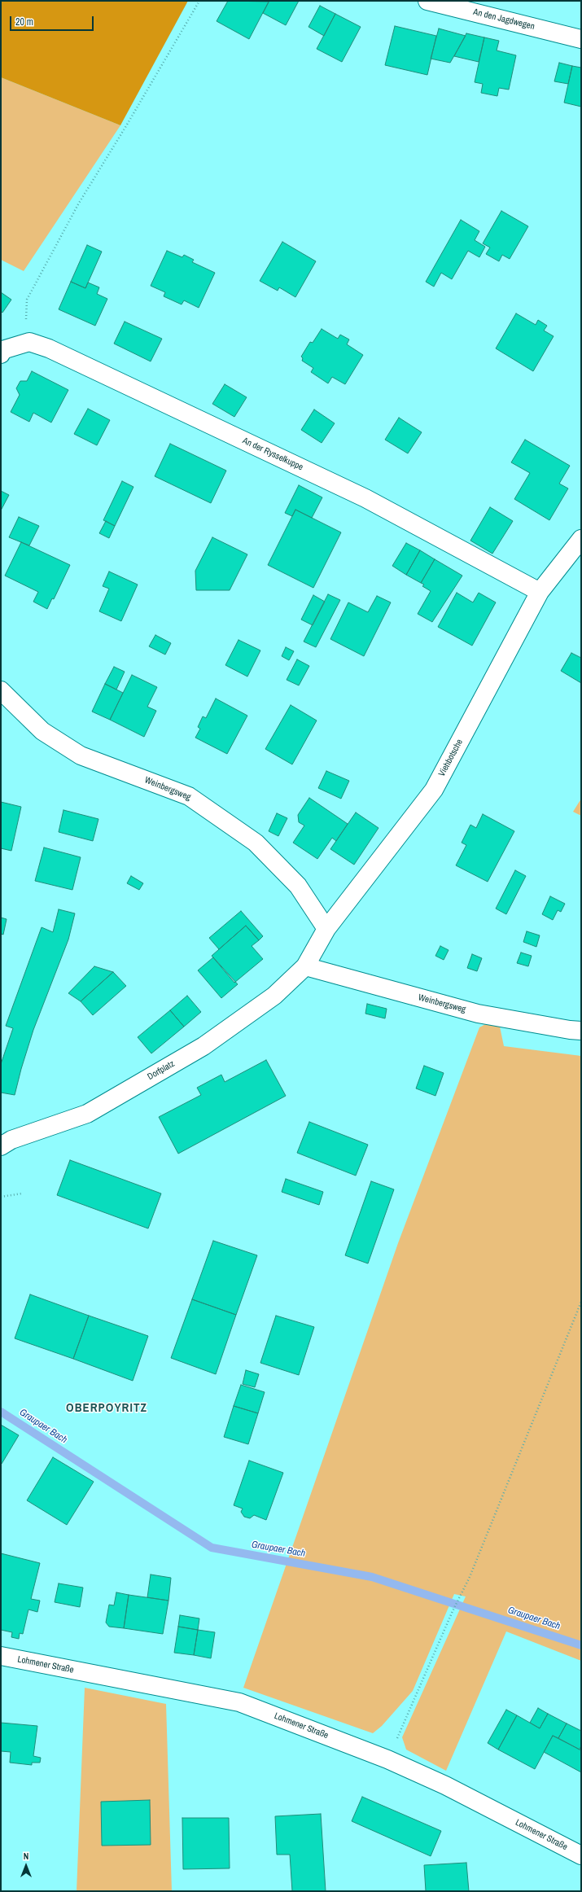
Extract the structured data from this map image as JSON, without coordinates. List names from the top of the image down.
{
  "streets": {
    "street": [
      "An den Jagdwegen",
      "An der Rysselkuppe",
      "Viehbotsche",
      "Weinbergsweg",
      "Dorfplatz",
      "Lohmener Straße"
    ]
  },
  "crossings": [
    ["An der Rysselkuppe", "Viehbotsche"],
    ["Viehbotsche", "Weinbergsweg"],
    ["Viehbotsche", "Dorfplatz"],
    ["Weinbergsweg", "Dorfplatz"]
  ],
  "districts": ["OBERPOYRITZ"],
  "water": ["Graupaer Bach"],
  "scale_bar": "20 m",
  "north": "top"
}
